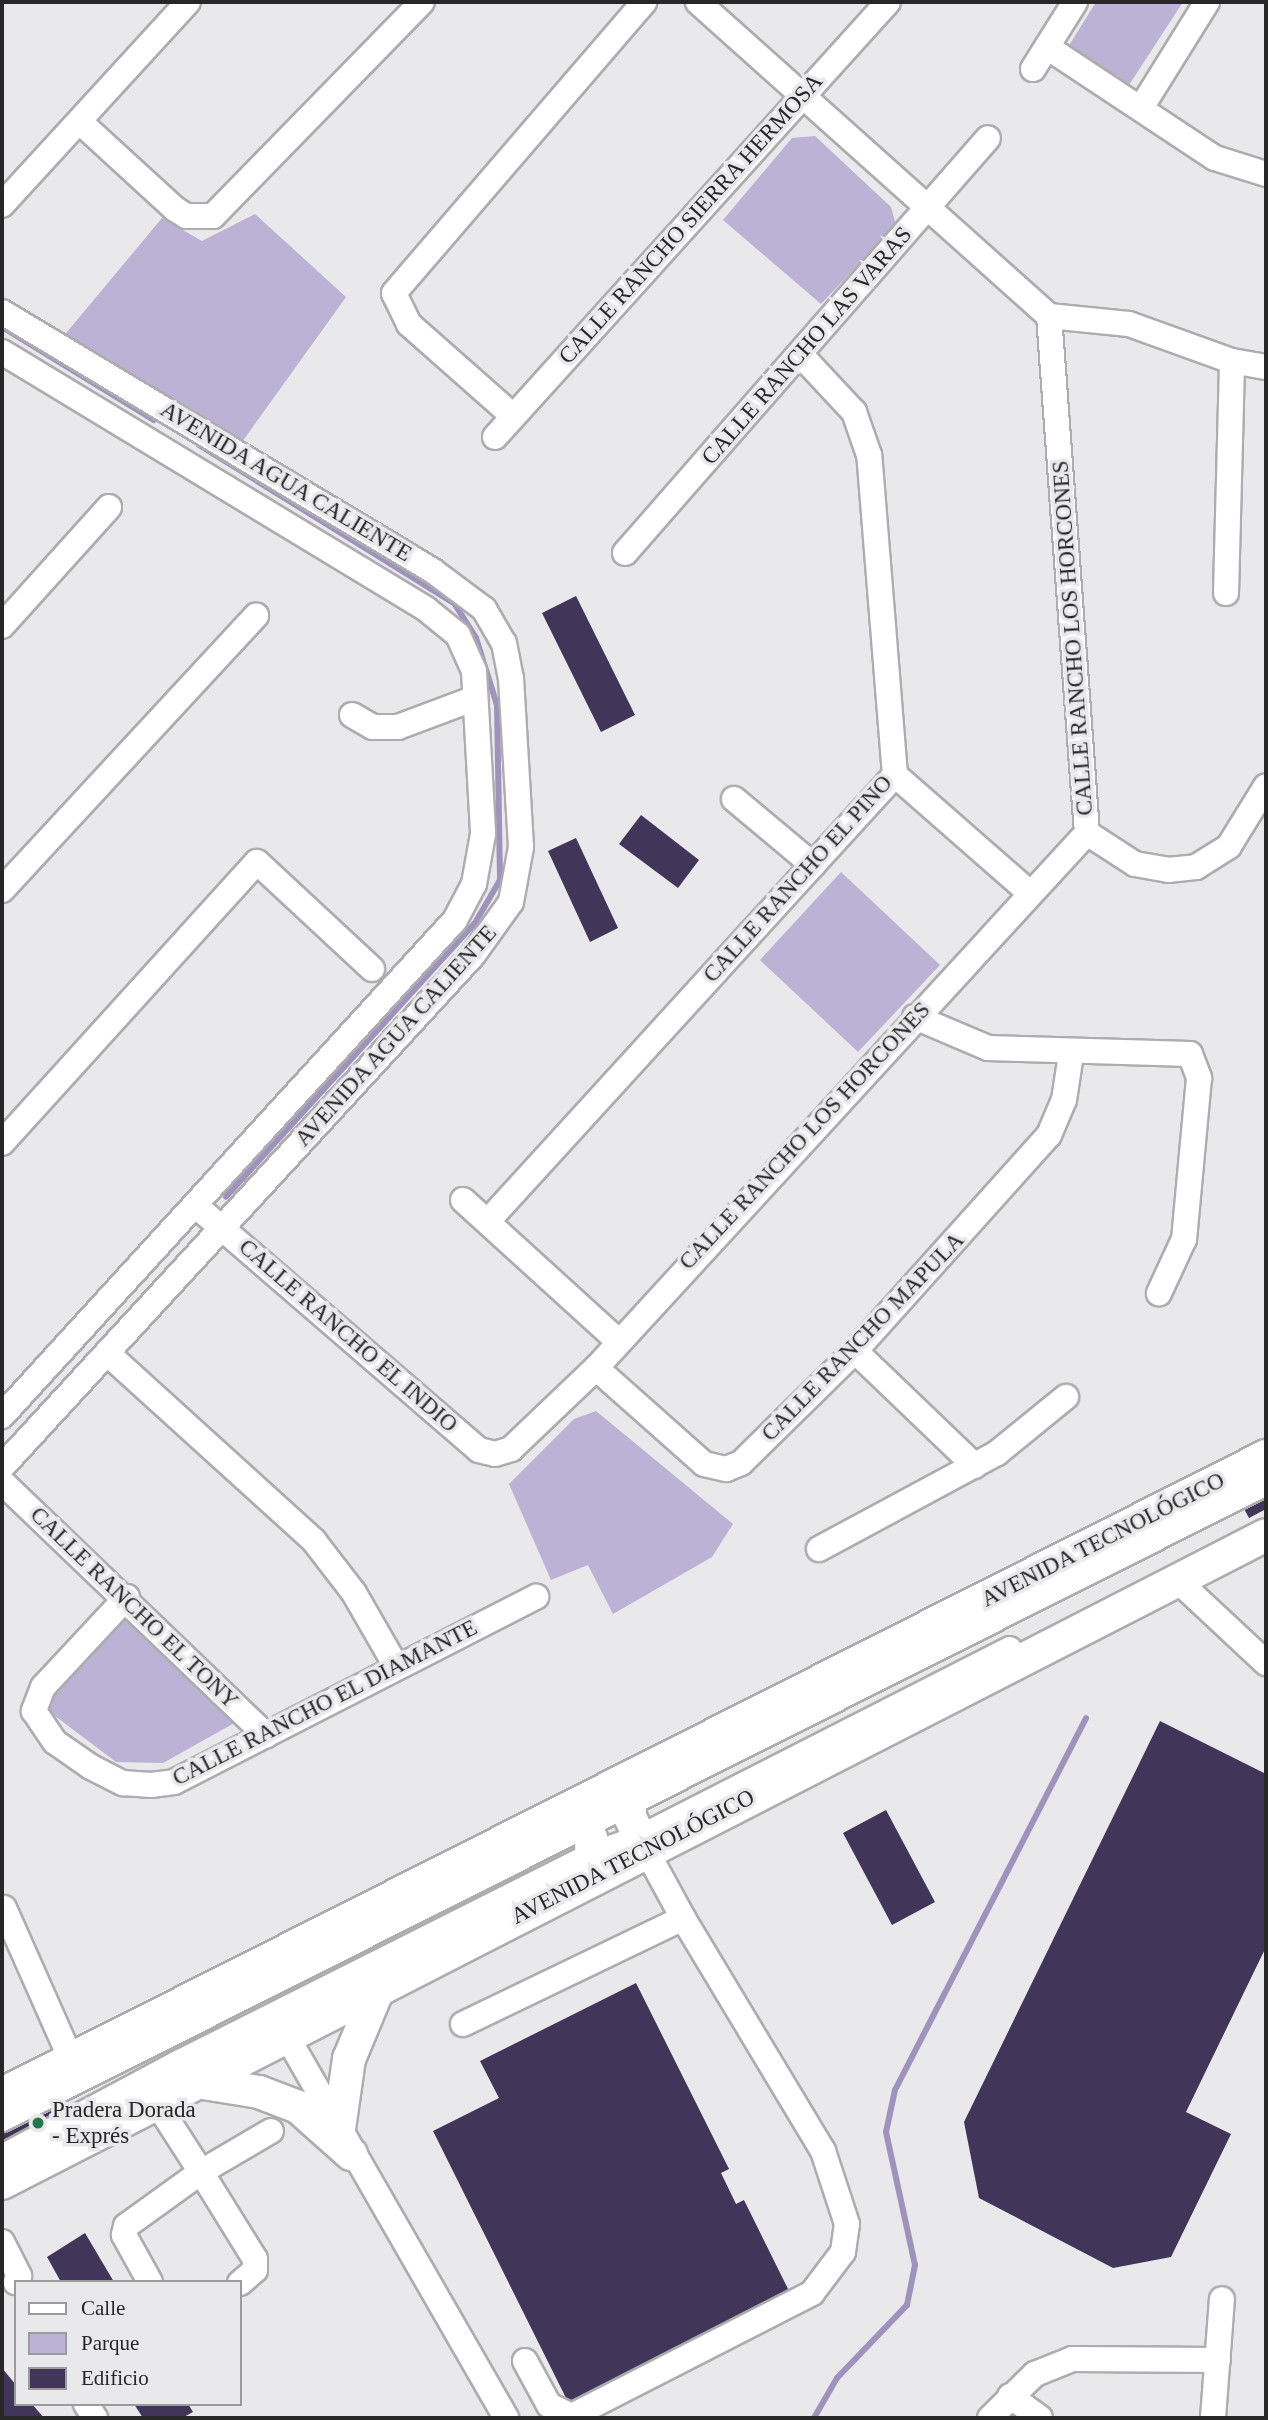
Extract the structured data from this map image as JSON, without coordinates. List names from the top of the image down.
{
  "streets": {
    "main road": ["AVENIDA TECNOLÓGICO"],
    "street": [
      "CALLE RANCHO SIERRA HERMOSA",
      "CALLE RANCHO LAS VARAS",
      "AVENIDA AGUA CALIENTE",
      "CALLE RANCHO LOS HORCONES",
      "CALLE RANCHO EL PINO",
      "CALLE RANCHO EL INDIO",
      "CALLE RANCHO MAPULA",
      "CALLE RANCHO EL TONY",
      "CALLE RANCHO EL DIAMANTE"
    ]
  },
  "crossings": [
    ["CALLE RANCHO LAS VARAS", "CALLE RANCHO EL PINO"],
    ["AVENIDA AGUA CALIENTE", "CALLE RANCHO EL INDIO"],
    ["CALLE RANCHO LOS HORCONES", "CALLE RANCHO EL INDIO"],
    ["CALLE RANCHO LOS HORCONES", "CALLE RANCHO MAPULA"],
    ["CALLE RANCHO EL TONY", "CALLE RANCHO EL DIAMANTE"]
  ],
  "places": ["Pradera Dorada - Exprés"],
  "legend": ["Calle", "Parque", "Edificio"]
}
